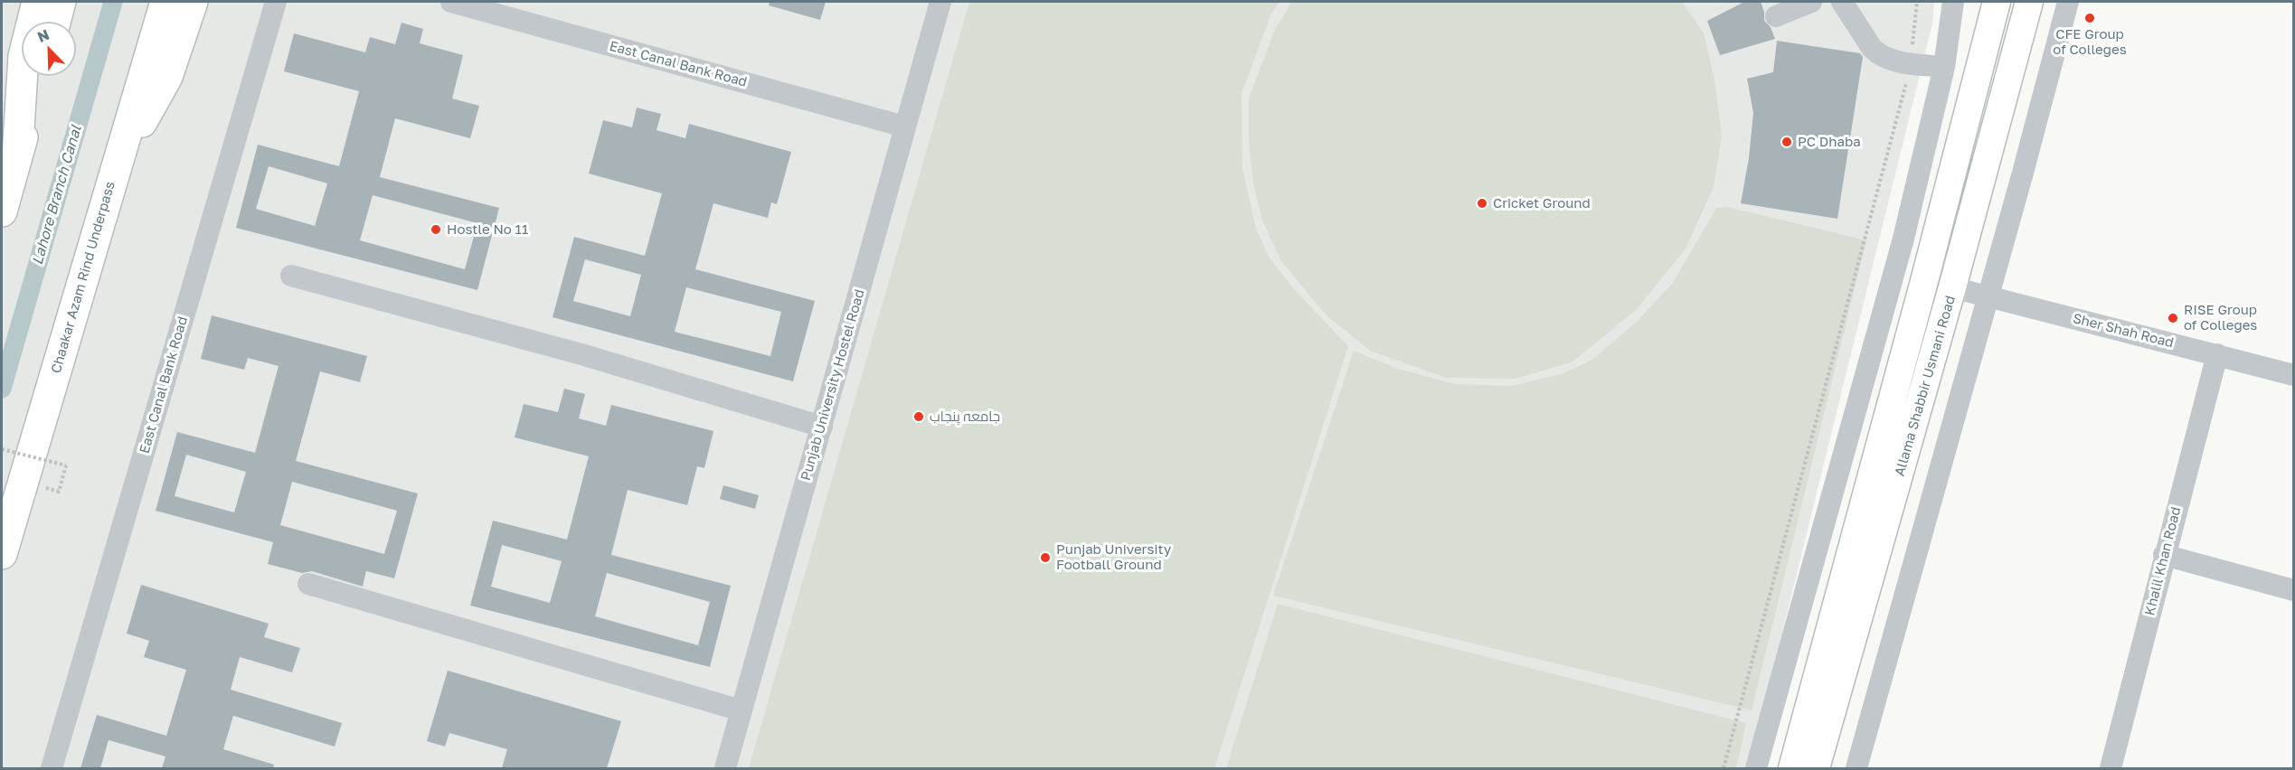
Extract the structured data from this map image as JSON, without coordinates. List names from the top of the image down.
{
  "streets": {
    "highway": ["Chaakar Azam Rind Underpass"],
    "main road": ["Allama Shabbir Usmani Road"],
    "street": [
      "East Canal Bank Road",
      "Sher Shah Road",
      "Punjab University Hostel Road",
      "Khalil Khan Road"
    ]
  },
  "crossings": [
    ["East Canal Bank Road", "Punjab University Hostel Road"],
    ["Sher Shah Road", "Allama Shabbir Usmani Road"],
    ["Sher Shah Road", "Khalil Khan Road"]
  ],
  "water": ["Lahore Branch Canal"],
  "places": [
    "CFE Group of Colleges",
    "PC Dhaba",
    "Cricket Ground",
    "Hostle No 11",
    "RISE Group of Colleges",
    "جامعہ پنجاب",
    "Punjab University Football Ground"
  ],
  "north": "top left"
}
